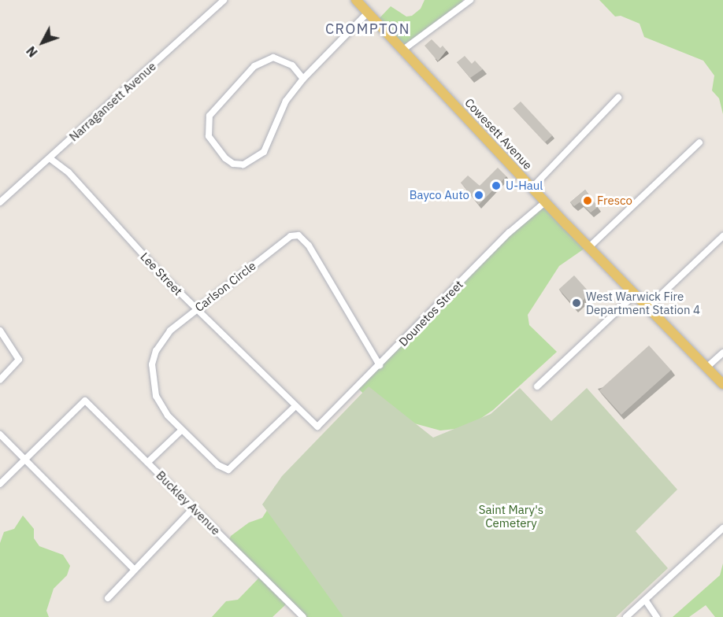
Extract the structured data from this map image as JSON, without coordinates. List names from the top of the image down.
{
  "streets": {
    "main road": ["Cowesett Avenue"],
    "street": [
      "Narragansett Avenue",
      "Lee Street",
      "Carlson Circle",
      "Dounetos Street",
      "Buckley Avenue"
    ]
  },
  "crossings": [
    ["Narragansett Avenue", "Lee Street"],
    ["Cowesett Avenue", "Dounetos Street"],
    ["Lee Street", "Carlson Circle"],
    ["Lee Street", "Dounetos Street"],
    ["Carlson Circle", "Dounetos Street"]
  ],
  "districts": ["CROMPTON"],
  "parks": ["Saint Mary's Cemetery"],
  "places": [
    "U-Haul",
    "Bayco Auto",
    "Fresco",
    "West Warwick Fire Department Station 4"
  ],
  "north": "bottom left"
}
